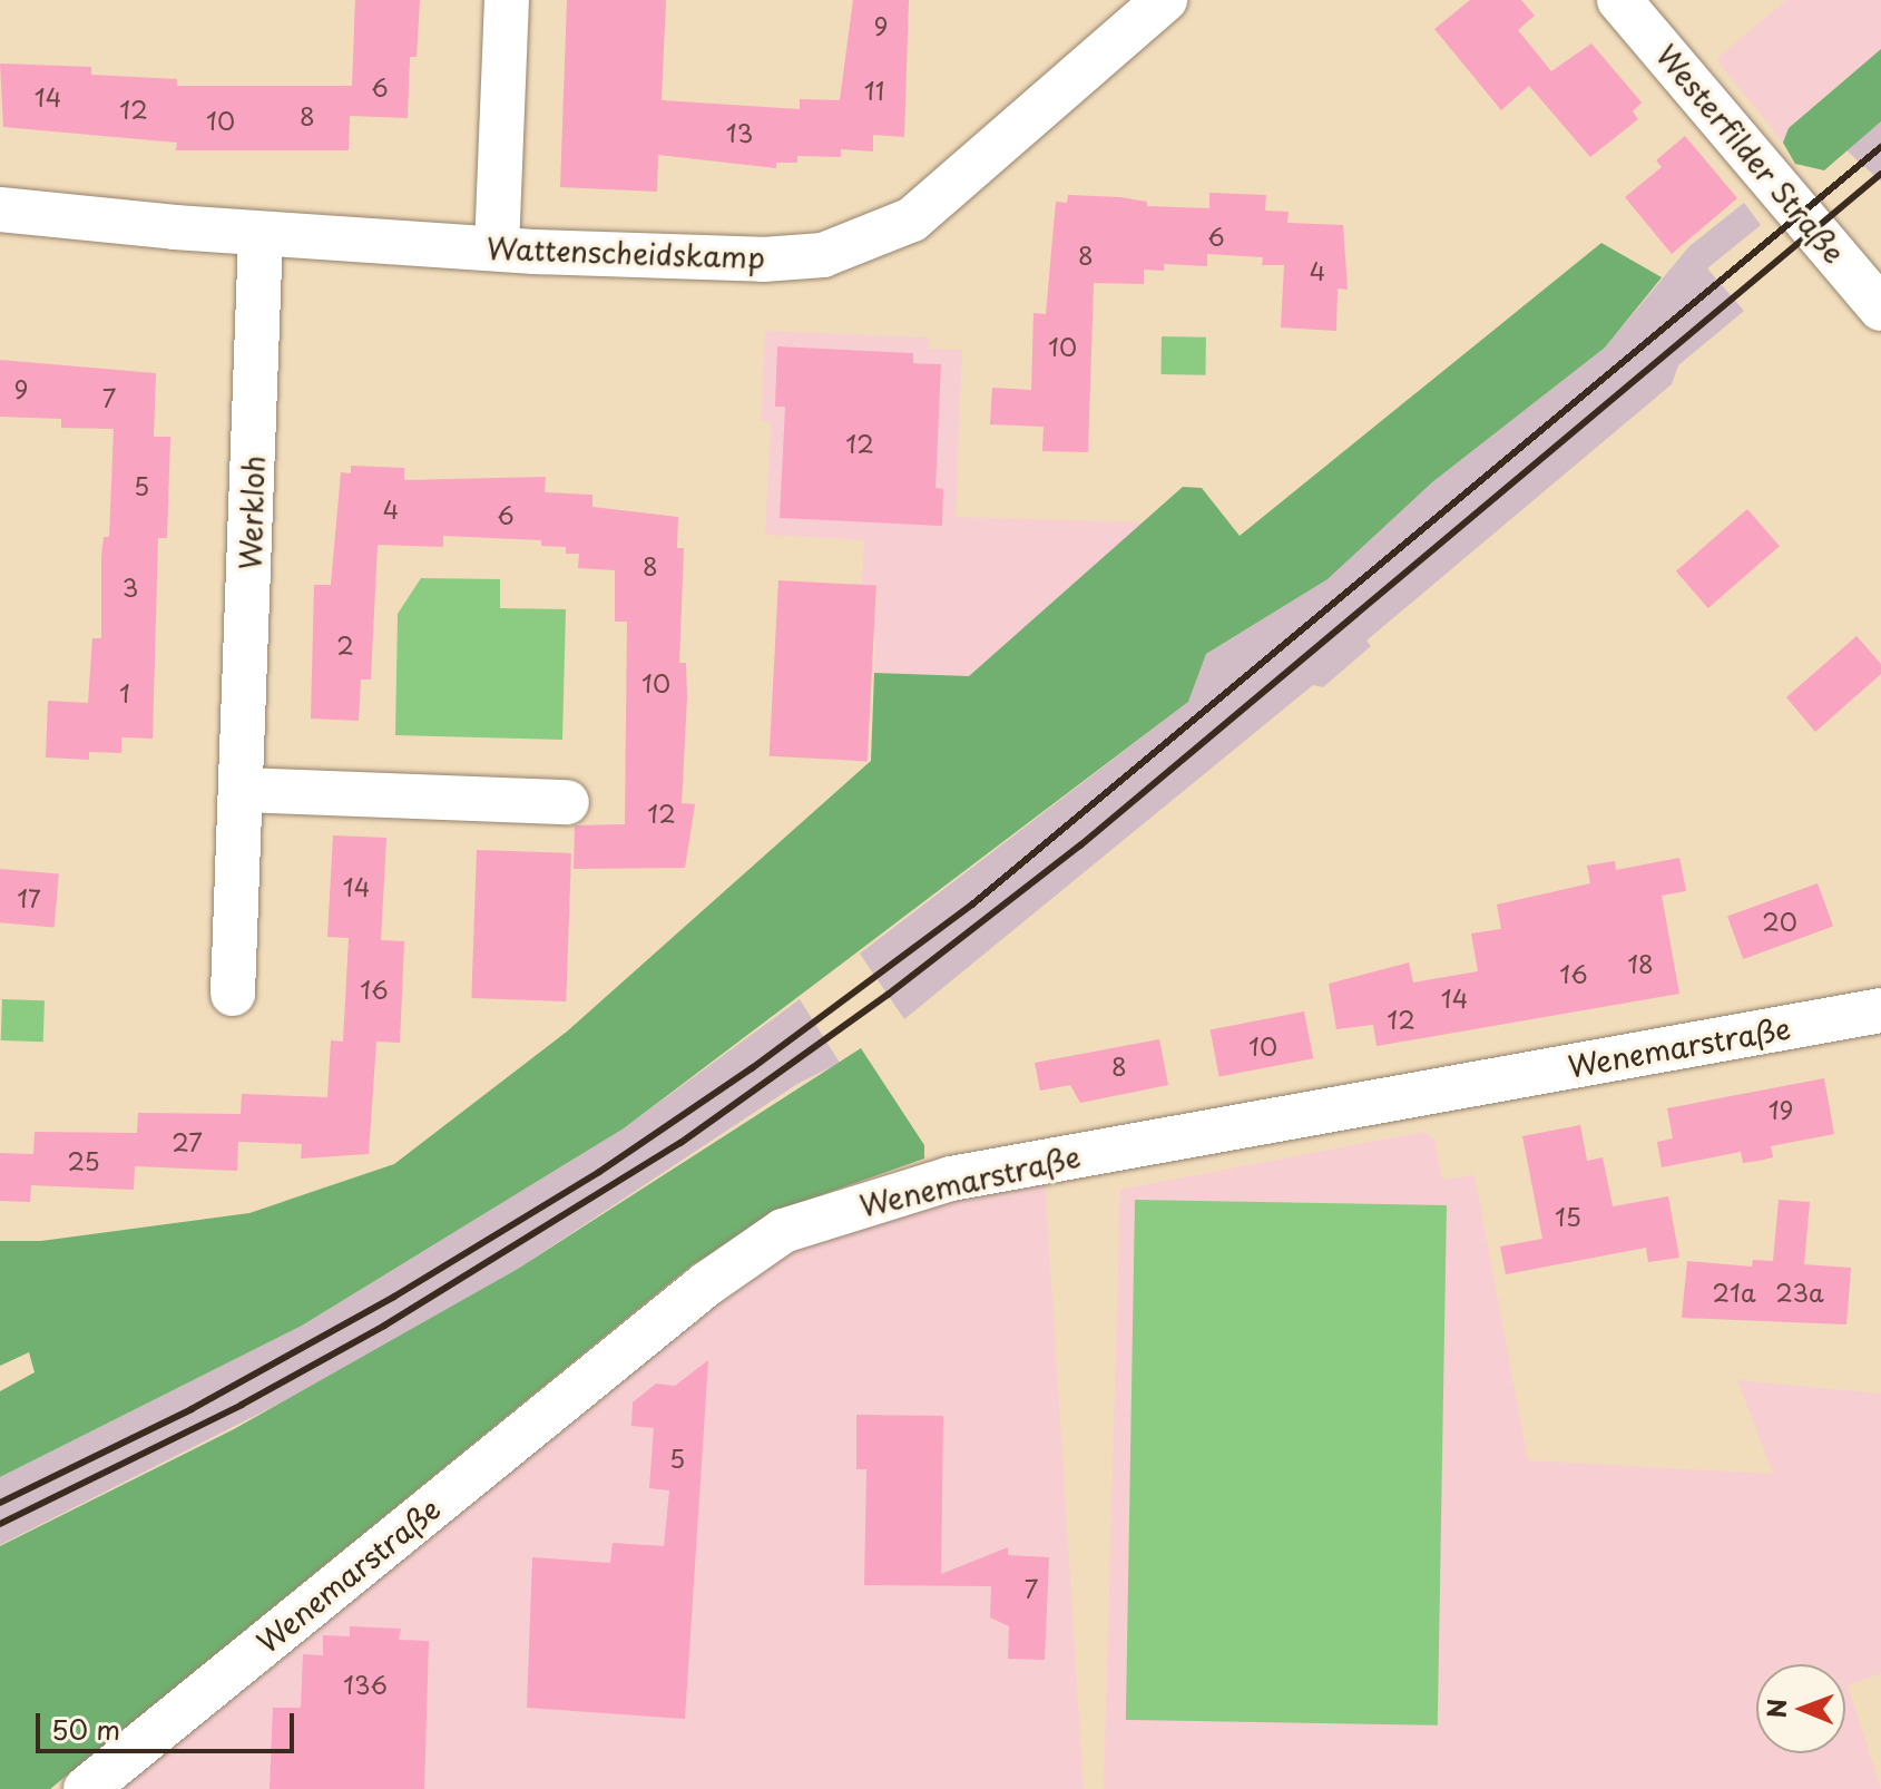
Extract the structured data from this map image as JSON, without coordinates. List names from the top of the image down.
{
  "streets": {
    "street": [
      "Westerfilder Straße",
      "Wattenscheidskamp",
      "Werkloh",
      "Wenemarstraße"
    ]
  },
  "crossings": [
    ["Wattenscheidskamp", "Werkloh"]
  ],
  "house_numbers": [
    "9",
    "6",
    "11",
    "14",
    "12",
    "8",
    "10",
    "13",
    "6",
    "8",
    "4",
    "10",
    "9",
    "7",
    "12",
    "5",
    "4",
    "6",
    "8",
    "3",
    "2",
    "10",
    "1",
    "12",
    "14",
    "17",
    "20",
    "18",
    "16",
    "16",
    "14",
    "12",
    "10",
    "8",
    "19",
    "27",
    "25",
    "15",
    "21a",
    "23a",
    "5",
    "7",
    "136"
  ],
  "scale_bar": "50 m",
  "north": "left"
}
